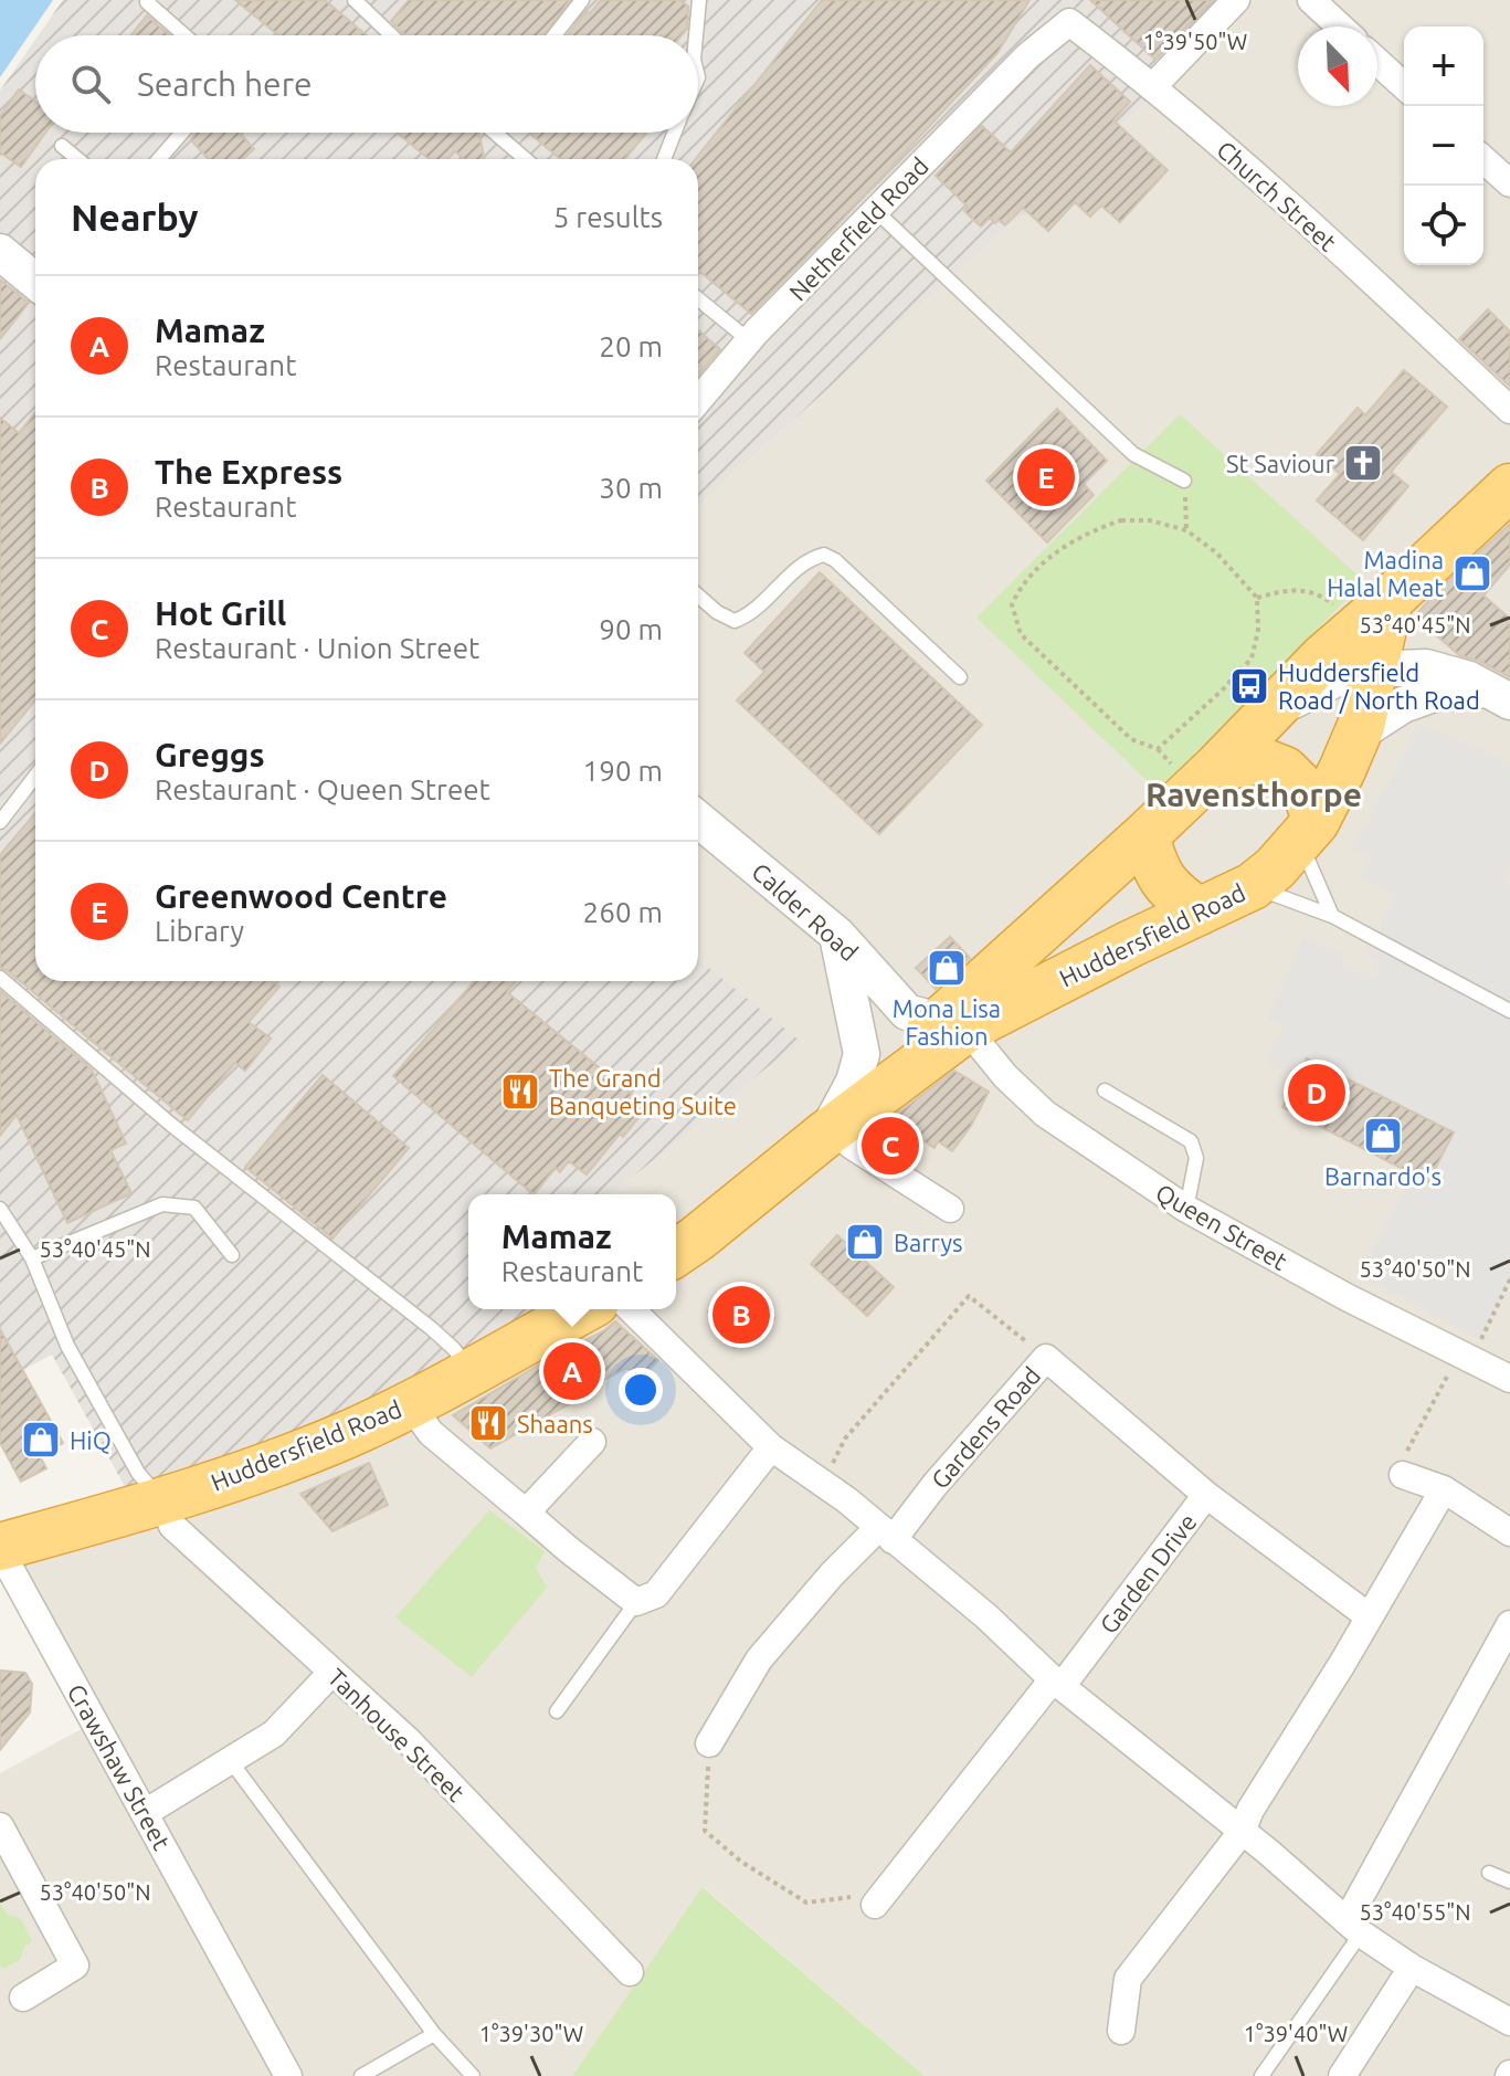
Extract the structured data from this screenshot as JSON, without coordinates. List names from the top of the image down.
{
  "streets": {
    "highway": ["Huddersfield Road"],
    "street": [
      "Church Street",
      "Netherfield Road",
      "Calder Road",
      "Queen Street",
      "Gardens Road",
      "Garden Drive",
      "Tanhouse Street",
      "Crawshaw Street"
    ]
  },
  "crossings": [
    ["Church Street", "Netherfield Road"],
    ["Calder Road", "Huddersfield Road"],
    ["Calder Road", "Queen Street"],
    ["Huddersfield Road", "Queen Street"],
    ["Huddersfield Road", "Tanhouse Street"],
    ["Huddersfield Road", "Crawshaw Street"],
    ["Gardens Road", "Garden Drive"]
  ],
  "districts": ["Ravensthorpe"],
  "places": {
    "church": ["St Saviour"],
    "shop": [
      "Madina Halal Meat",
      "Mona Lisa Fashion",
      "Barnardo's",
      "Barrys",
      "HiQ"
    ],
    "bus stop": ["Huddersfield Road / North Road"],
    "restaurant": ["The Grand Banqueting Suite", "Shaans"]
  },
  "north": "bottom right",
  "page": {
    "map_buttons": ["+", "−"],
    "search": "Search here",
    "heading": ["Nearby", "5 results"],
    "list": [
      {
        "mark": "A",
        "name": "Mamaz",
        "note": "Restaurant",
        "value": "20 m"
      },
      {
        "mark": "B",
        "name": "The Express",
        "note": "Restaurant",
        "value": "30 m"
      },
      {
        "mark": "C",
        "name": "Hot Grill",
        "note": "Restaurant · Union Street",
        "value": "90 m"
      },
      {
        "mark": "D",
        "name": "Greggs",
        "note": "Restaurant · Queen Street",
        "value": "190 m"
      },
      {
        "mark": "E",
        "name": "Greenwood Centre",
        "note": "Library",
        "value": "260 m"
      }
    ],
    "pins": [
      "E",
      "D",
      "C",
      "B",
      "A"
    ],
    "popup": ["Mamaz", "Restaurant"]
  },
  "coordinates": [
    "1°39'50\"W",
    "53°40'45\"N",
    "53°40'50\"N",
    "53°40'55\"N",
    "1°39'30\"W",
    "1°39'40\"W"
  ]
}
